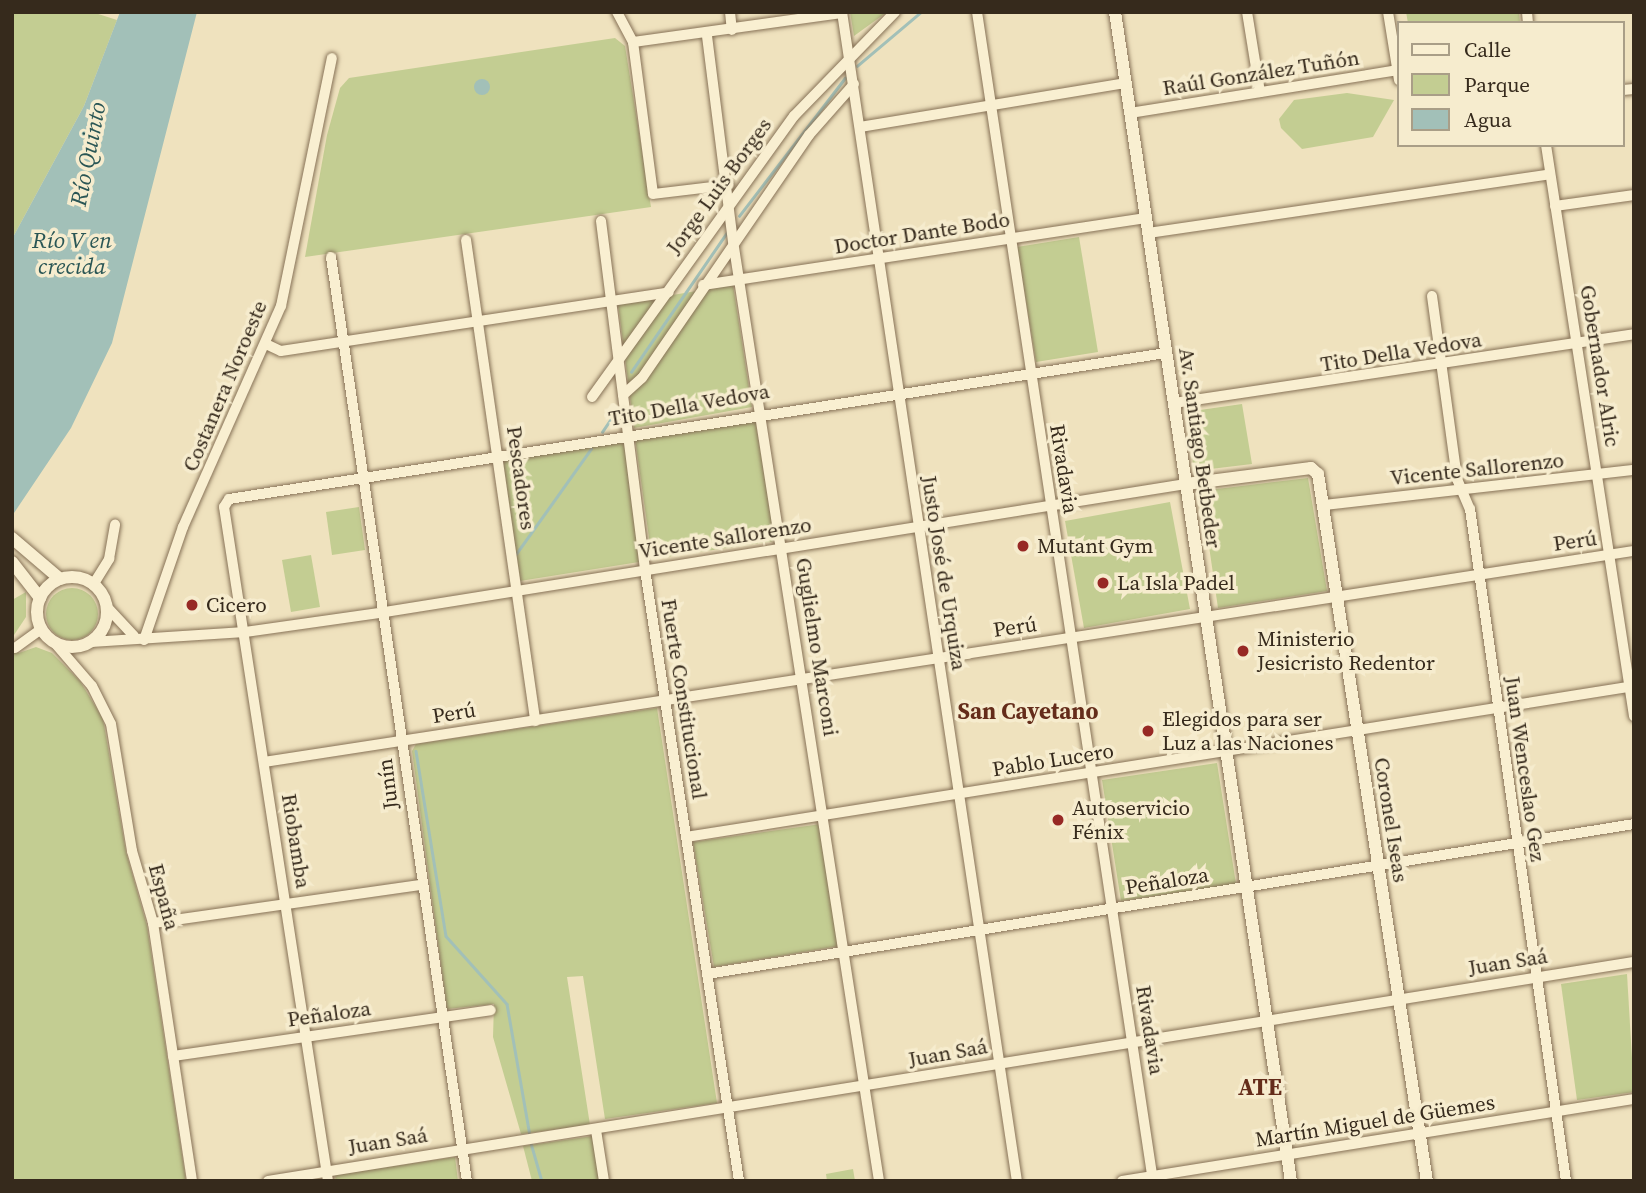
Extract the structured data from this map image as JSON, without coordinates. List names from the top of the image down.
{
  "streets": {
    "street": [
      "Raúl González Tuñón",
      "Jorge Luis Borges",
      "Doctor Dante Bodo",
      "Tito Della Vedova",
      "Gobernador Alric",
      "Costanera Noroeste",
      "Av. Santiago Betbeder",
      "Rivadavia",
      "Vicente Sallorenzo",
      "Pescadores",
      "Perú",
      "Justo José de Urquiza",
      "Guglielmo Marconi",
      "Fuerte Constitucional",
      "Pablo Lucero",
      "Juan Wenceslao Gez",
      "Junín",
      "Coronel Iseas",
      "Riobamba",
      "Peñaloza",
      "España",
      "Juan Saá",
      "Martín Miguel de Güemes"
    ]
  },
  "crossings": [
    ["Raúl González Tuñón", "Av. Santiago Betbeder"],
    ["Jorge Luis Borges", "Doctor Dante Bodo"],
    ["Jorge Luis Borges", "Justo José de Urquiza"],
    ["Jorge Luis Borges", "Guglielmo Marconi"],
    ["Jorge Luis Borges", "Fuerte Constitucional"],
    ["Doctor Dante Bodo", "Av. Santiago Betbeder"],
    ["Doctor Dante Bodo", "Rivadavia"],
    ["Doctor Dante Bodo", "Justo José de Urquiza"],
    ["Doctor Dante Bodo", "Guglielmo Marconi"],
    ["Tito Della Vedova", "Gobernador Alric"],
    ["Tito Della Vedova", "Av. Santiago Betbeder"],
    ["Tito Della Vedova", "Rivadavia"],
    ["Tito Della Vedova", "Pescadores"],
    ["Tito Della Vedova", "Justo José de Urquiza"],
    ["Tito Della Vedova", "Guglielmo Marconi"],
    ["Tito Della Vedova", "Fuerte Constitucional"],
    ["Tito Della Vedova", "Juan Wenceslao Gez"],
    ["Tito Della Vedova", "Junín"],
    ["Tito Della Vedova", "Riobamba"],
    ["Gobernador Alric", "Vicente Sallorenzo"],
    ["Gobernador Alric", "Perú"],
    ["Gobernador Alric", "Pablo Lucero"],
    ["Costanera Noroeste", "Vicente Sallorenzo"],
    ["Av. Santiago Betbeder", "Vicente Sallorenzo"],
    ["Av. Santiago Betbeder", "Perú"],
    ["Av. Santiago Betbeder", "Pablo Lucero"],
    ["Av. Santiago Betbeder", "Peñaloza"],
    ["Av. Santiago Betbeder", "Juan Saá"],
    ["Av. Santiago Betbeder", "Martín Miguel de Güemes"],
    ["Rivadavia", "Vicente Sallorenzo"],
    ["Rivadavia", "Perú"],
    ["Rivadavia", "Pablo Lucero"],
    ["Rivadavia", "Peñaloza"],
    ["Rivadavia", "Juan Saá"],
    ["Rivadavia", "Martín Miguel de Güemes"],
    ["Vicente Sallorenzo", "Pescadores"],
    ["Vicente Sallorenzo", "Justo José de Urquiza"],
    ["Vicente Sallorenzo", "Guglielmo Marconi"],
    ["Vicente Sallorenzo", "Fuerte Constitucional"],
    ["Vicente Sallorenzo", "Juan Wenceslao Gez"],
    ["Vicente Sallorenzo", "Junín"],
    ["Vicente Sallorenzo", "Coronel Iseas"],
    ["Vicente Sallorenzo", "Riobamba"],
    ["Vicente Sallorenzo", "España"],
    ["Pescadores", "Perú"],
    ["Perú", "Justo José de Urquiza"],
    ["Perú", "Guglielmo Marconi"],
    ["Perú", "Fuerte Constitucional"],
    ["Perú", "Juan Wenceslao Gez"],
    ["Perú", "Junín"],
    ["Perú", "Coronel Iseas"],
    ["Perú", "Riobamba"],
    ["Justo José de Urquiza", "Pablo Lucero"],
    ["Justo José de Urquiza", "Peñaloza"],
    ["Justo José de Urquiza", "Juan Saá"],
    ["Guglielmo Marconi", "Pablo Lucero"],
    ["Guglielmo Marconi", "Peñaloza"],
    ["Guglielmo Marconi", "Juan Saá"],
    ["Fuerte Constitucional", "Pablo Lucero"],
    ["Fuerte Constitucional", "Peñaloza"],
    ["Fuerte Constitucional", "Juan Saá"],
    ["Pablo Lucero", "Juan Wenceslao Gez"],
    ["Pablo Lucero", "Coronel Iseas"],
    ["Juan Wenceslao Gez", "Peñaloza"],
    ["Juan Wenceslao Gez", "Juan Saá"],
    ["Juan Wenceslao Gez", "Martín Miguel de Güemes"],
    ["Junín", "Peñaloza"],
    ["Junín", "Juan Saá"],
    ["Coronel Iseas", "Peñaloza"],
    ["Coronel Iseas", "Juan Saá"],
    ["Coronel Iseas", "Martín Miguel de Güemes"],
    ["Riobamba", "Peñaloza"],
    ["Riobamba", "Juan Saá"],
    ["Peñaloza", "España"]
  ],
  "districts": ["San Cayetano", "ATE"],
  "water": ["Río Quinto", "Río V en crecida"],
  "places": [
    "Mutant Gym",
    "La Isla Padel",
    "Cicero",
    "Ministerio Jesicristo Redentor",
    "Elegidos para ser Luz a las Naciones",
    "Autoservicio Fénix"
  ],
  "legend": ["Calle", "Parque", "Agua"]
}
